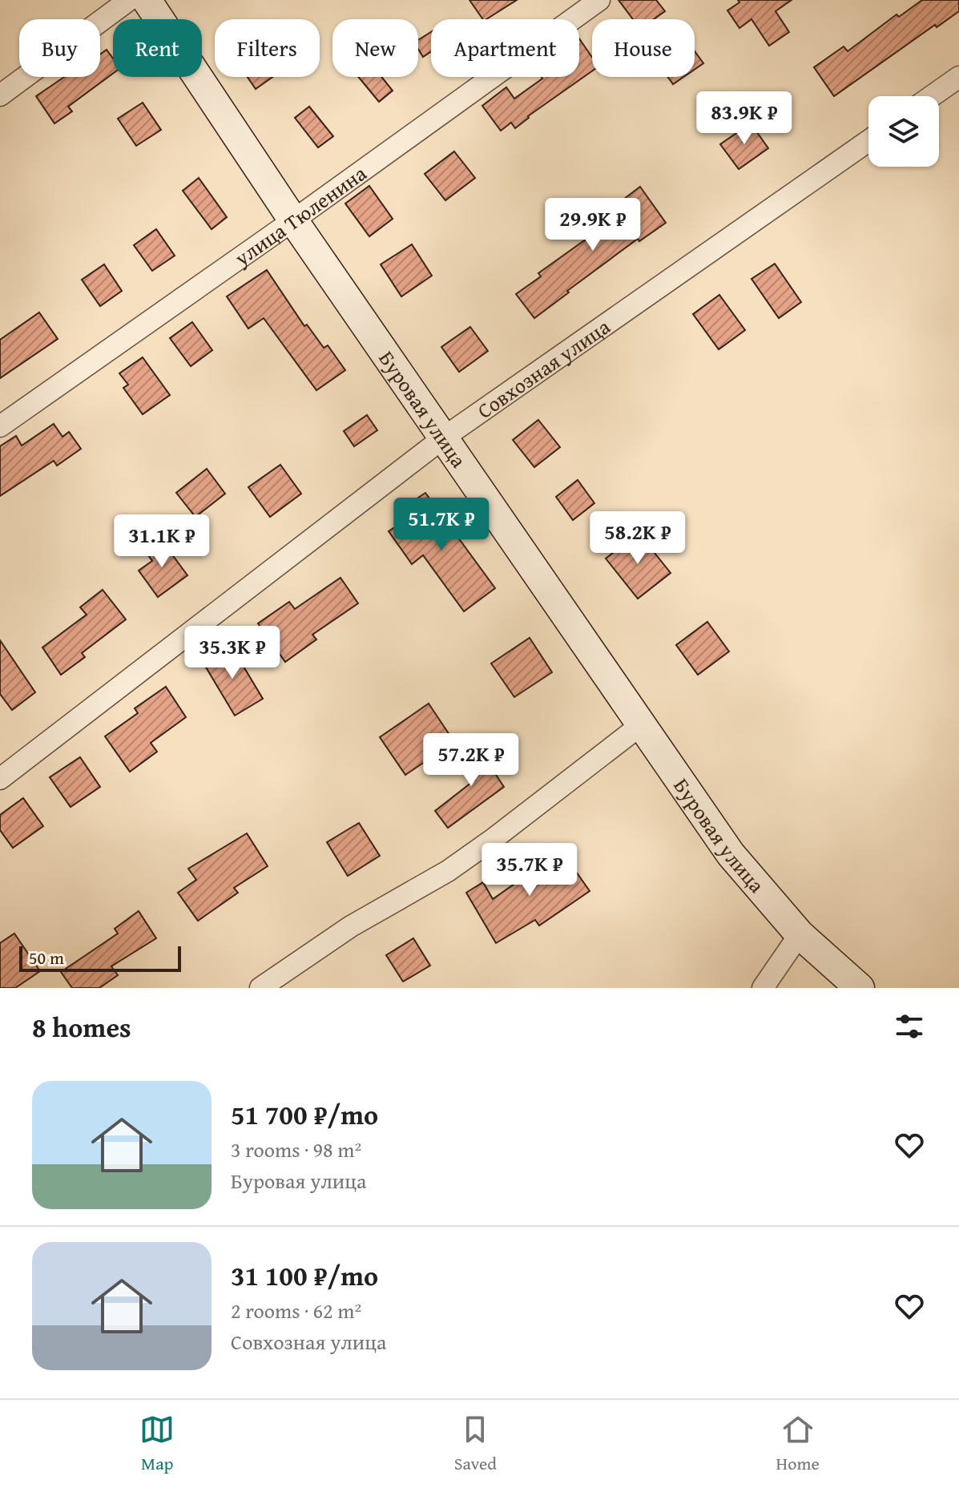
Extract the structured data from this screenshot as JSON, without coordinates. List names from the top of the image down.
{
  "streets": {
    "main road": ["Буровая улица"],
    "street": ["улица Тюленина", "Совхозная улица"]
  },
  "crossings": [
    ["улица Тюленина", "Буровая улица"],
    ["Совхозная улица", "Буровая улица"]
  ],
  "scale_bar": "50 m",
  "page": {
    "chip": [
      "Buy",
      "Rent",
      "Filters",
      "New",
      "Apartment",
      "House"
    ],
    "price": [
      "83.9K ₽",
      "29.9K ₽",
      "51.7K ₽",
      "58.2K ₽",
      "31.1K ₽",
      "35.3K ₽",
      "57.2K ₽",
      "35.7K ₽"
    ],
    "scale": "50 m",
    "heading": "8 homes",
    "list": [
      {
        "name": "51 700 ₽/mo",
        "note": "3 rooms · 98 m² · Буровая улица"
      },
      {
        "name": "31 100 ₽/mo",
        "note": "2 rooms · 62 m² · Совхозная улица"
      }
    ],
    "tabs": ["Map", "Saved", "Home"]
  }
}
